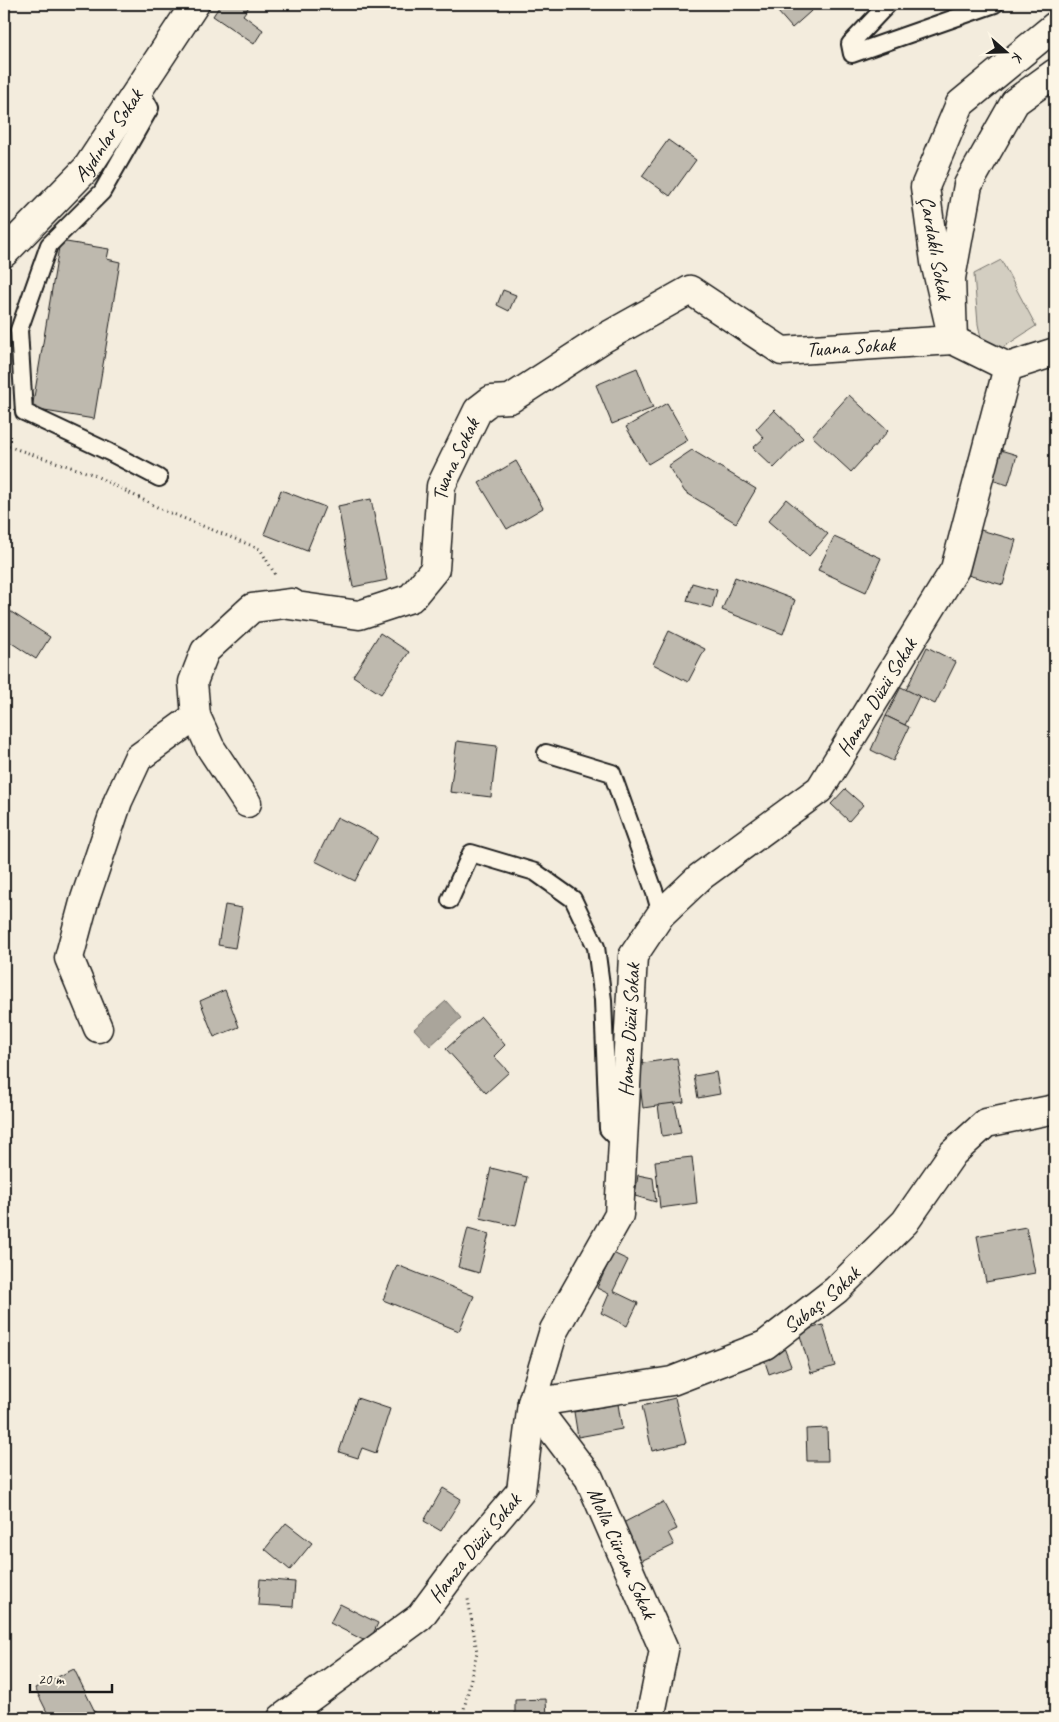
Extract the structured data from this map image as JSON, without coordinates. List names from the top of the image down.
{
  "streets": {
    "street": [
      "Aydınlar Sokak",
      "Çardaklı Sokak",
      "Tuana Sokak",
      "Hamza Düzü Sokak",
      "Subaşı Sokak",
      "Molla Cürcan Sokak"
    ]
  },
  "crossings": [
    ["Çardaklı Sokak", "Tuana Sokak"],
    ["Hamza Düzü Sokak", "Subaşı Sokak"],
    ["Hamza Düzü Sokak", "Molla Cürcan Sokak"],
    ["Subaşı Sokak", "Molla Cürcan Sokak"]
  ],
  "scale_bar": "20 m",
  "north": "right"
}
